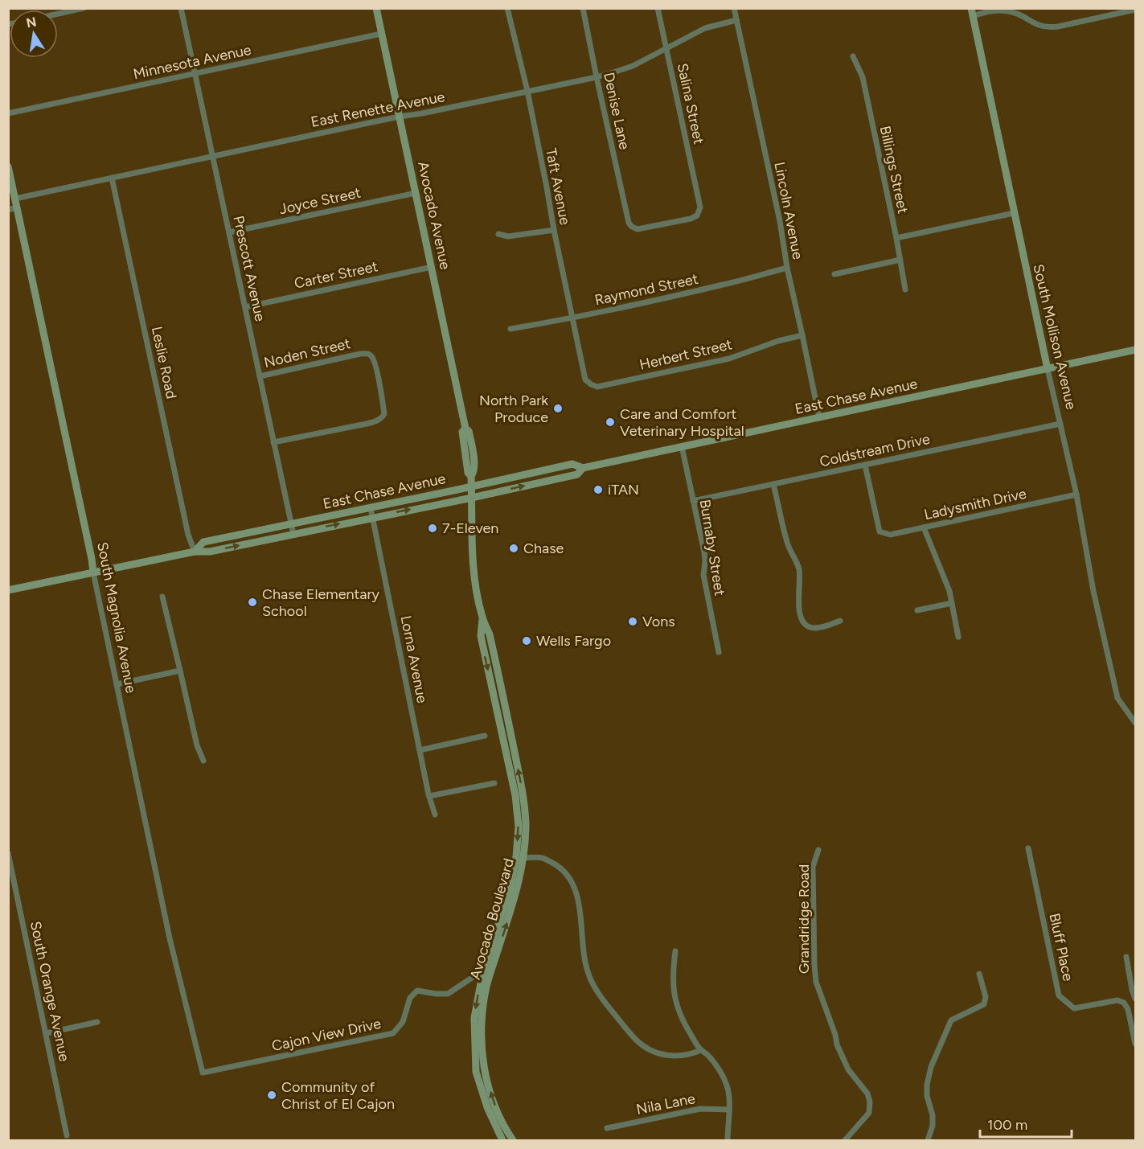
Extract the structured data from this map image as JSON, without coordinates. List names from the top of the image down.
{
  "streets": {
    "main road": [
      "Avocado Avenue",
      "South Mollison Avenue",
      "East Chase Avenue",
      "South Magnolia Avenue",
      "Avocado Boulevard"
    ],
    "street": [
      "Minnesota Avenue",
      "Salina Street",
      "East Renette Avenue",
      "Denise Lane",
      "Billings Street",
      "Taft Avenue",
      "Joyce Street",
      "Lincoln Avenue",
      "Prescott Avenue",
      "Carter Street",
      "Raymond Street",
      "Noden Street",
      "Herbert Street",
      "Leslie Road",
      "Coldstream Drive",
      "Ladysmith Drive",
      "Burnaby Street",
      "Lorna Avenue",
      "Grandridge Road",
      "Bluff Place",
      "South Orange Avenue",
      "Cajon View Drive",
      "Nila Lane"
    ]
  },
  "crossings": [
    ["Minnesota Avenue", "Avocado Avenue"],
    ["Minnesota Avenue", "Prescott Avenue"],
    ["Salina Street", "East Renette Avenue"],
    ["Salina Street", "Denise Lane"],
    ["East Renette Avenue", "Denise Lane"],
    ["East Renette Avenue", "Taft Avenue"],
    ["East Renette Avenue", "Lincoln Avenue"],
    ["East Renette Avenue", "Avocado Avenue"],
    ["East Renette Avenue", "Prescott Avenue"],
    ["East Renette Avenue", "Leslie Road"],
    ["East Renette Avenue", "South Magnolia Avenue"],
    ["Taft Avenue", "Raymond Street"],
    ["Taft Avenue", "Herbert Street"],
    ["Joyce Street", "Avocado Avenue"],
    ["Joyce Street", "Prescott Avenue"],
    ["Lincoln Avenue", "Raymond Street"],
    ["Lincoln Avenue", "Herbert Street"],
    ["Lincoln Avenue", "East Chase Avenue"],
    ["Avocado Avenue", "Carter Street"],
    ["Avocado Avenue", "East Chase Avenue"],
    ["Avocado Avenue", "Avocado Boulevard"],
    ["Prescott Avenue", "Carter Street"],
    ["Prescott Avenue", "Noden Street"],
    ["Prescott Avenue", "East Chase Avenue"],
    ["South Mollison Avenue", "East Chase Avenue"],
    ["South Mollison Avenue", "Coldstream Drive"],
    ["South Mollison Avenue", "Ladysmith Drive"],
    ["Leslie Road", "East Chase Avenue"],
    ["East Chase Avenue", "Burnaby Street"],
    ["East Chase Avenue", "South Magnolia Avenue"],
    ["East Chase Avenue", "Lorna Avenue"],
    ["East Chase Avenue", "Avocado Boulevard"],
    ["Coldstream Drive", "Ladysmith Drive"],
    ["Coldstream Drive", "Burnaby Street"],
    ["South Magnolia Avenue", "Cajon View Drive"],
    ["Avocado Boulevard", "Cajon View Drive"]
  ],
  "places": [
    "North Park Produce",
    "Care and Comfort Veterinary Hospital",
    "iTAN",
    "7-Eleven",
    "Chase",
    "Chase Elementary School",
    "Vons",
    "Wells Fargo",
    "Community of Christ of El Cajon"
  ],
  "scale_bar": "100 m",
  "north": "top"
}
